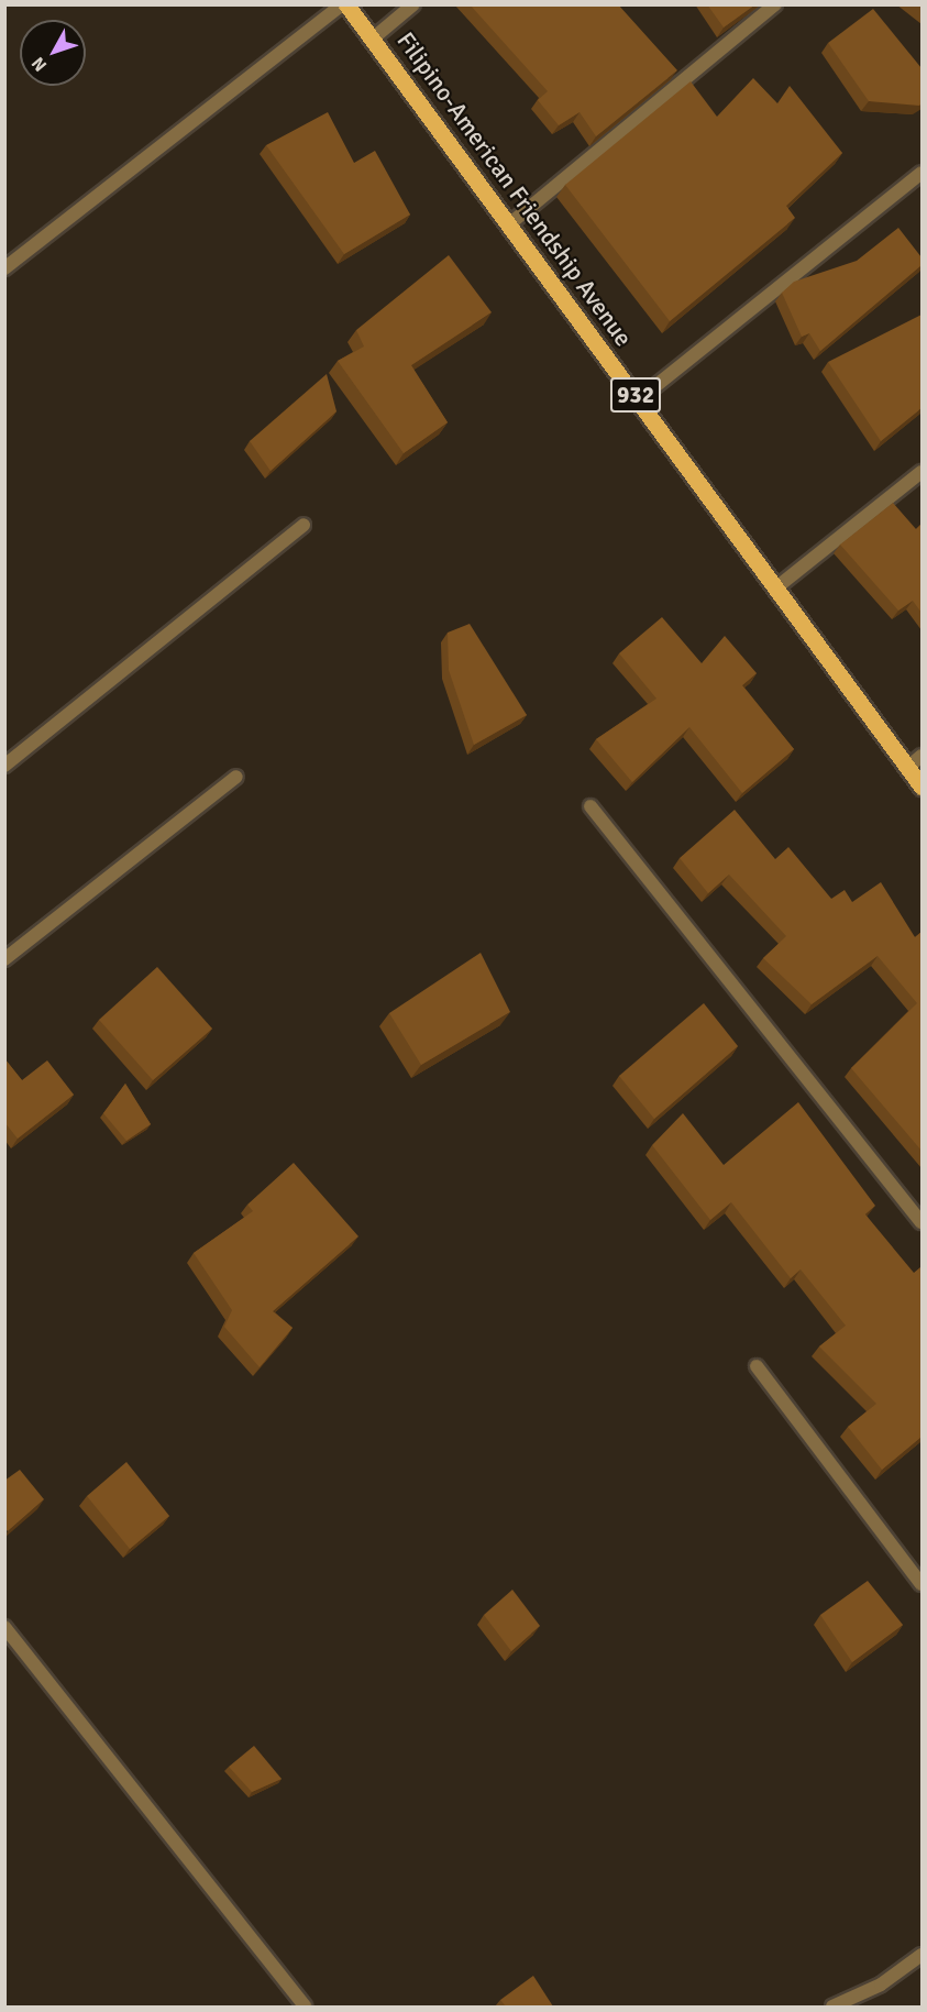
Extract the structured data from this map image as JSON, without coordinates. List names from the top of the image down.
{
  "streets": {
    "main road": ["Filipino-American Friendship Avenue", "932"]
  },
  "north": "bottom left"
}
